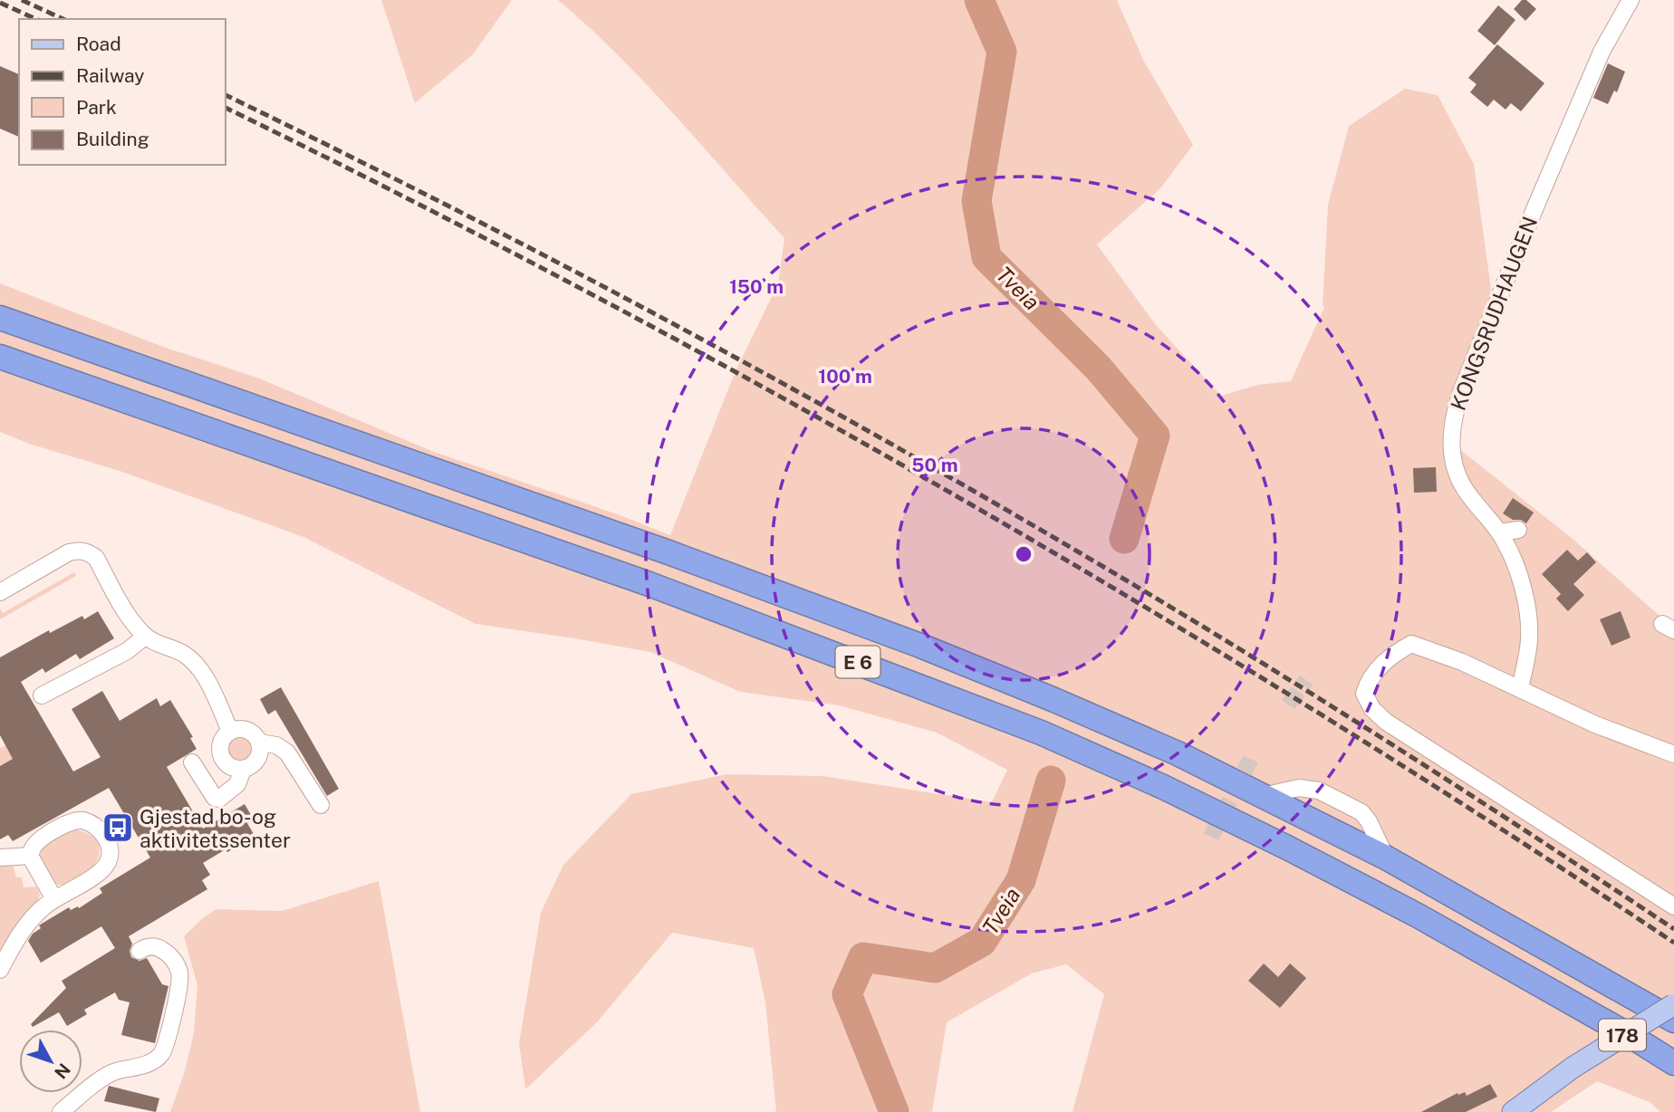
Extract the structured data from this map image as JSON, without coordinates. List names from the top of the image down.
{
  "streets": {
    "highway": ["E 6"],
    "main road": ["178"],
    "street": ["KONGSRUDHAUGEN"]
  },
  "water": ["Tveia"],
  "places": {
    "bus stop": ["Gjestad bo-og aktivitetssenter"]
  },
  "legend": [
    "Road",
    "Railway",
    "Park",
    "Building"
  ],
  "north": "bottom right",
  "rings": ["150 m", "100 m", "50 m"]
}
